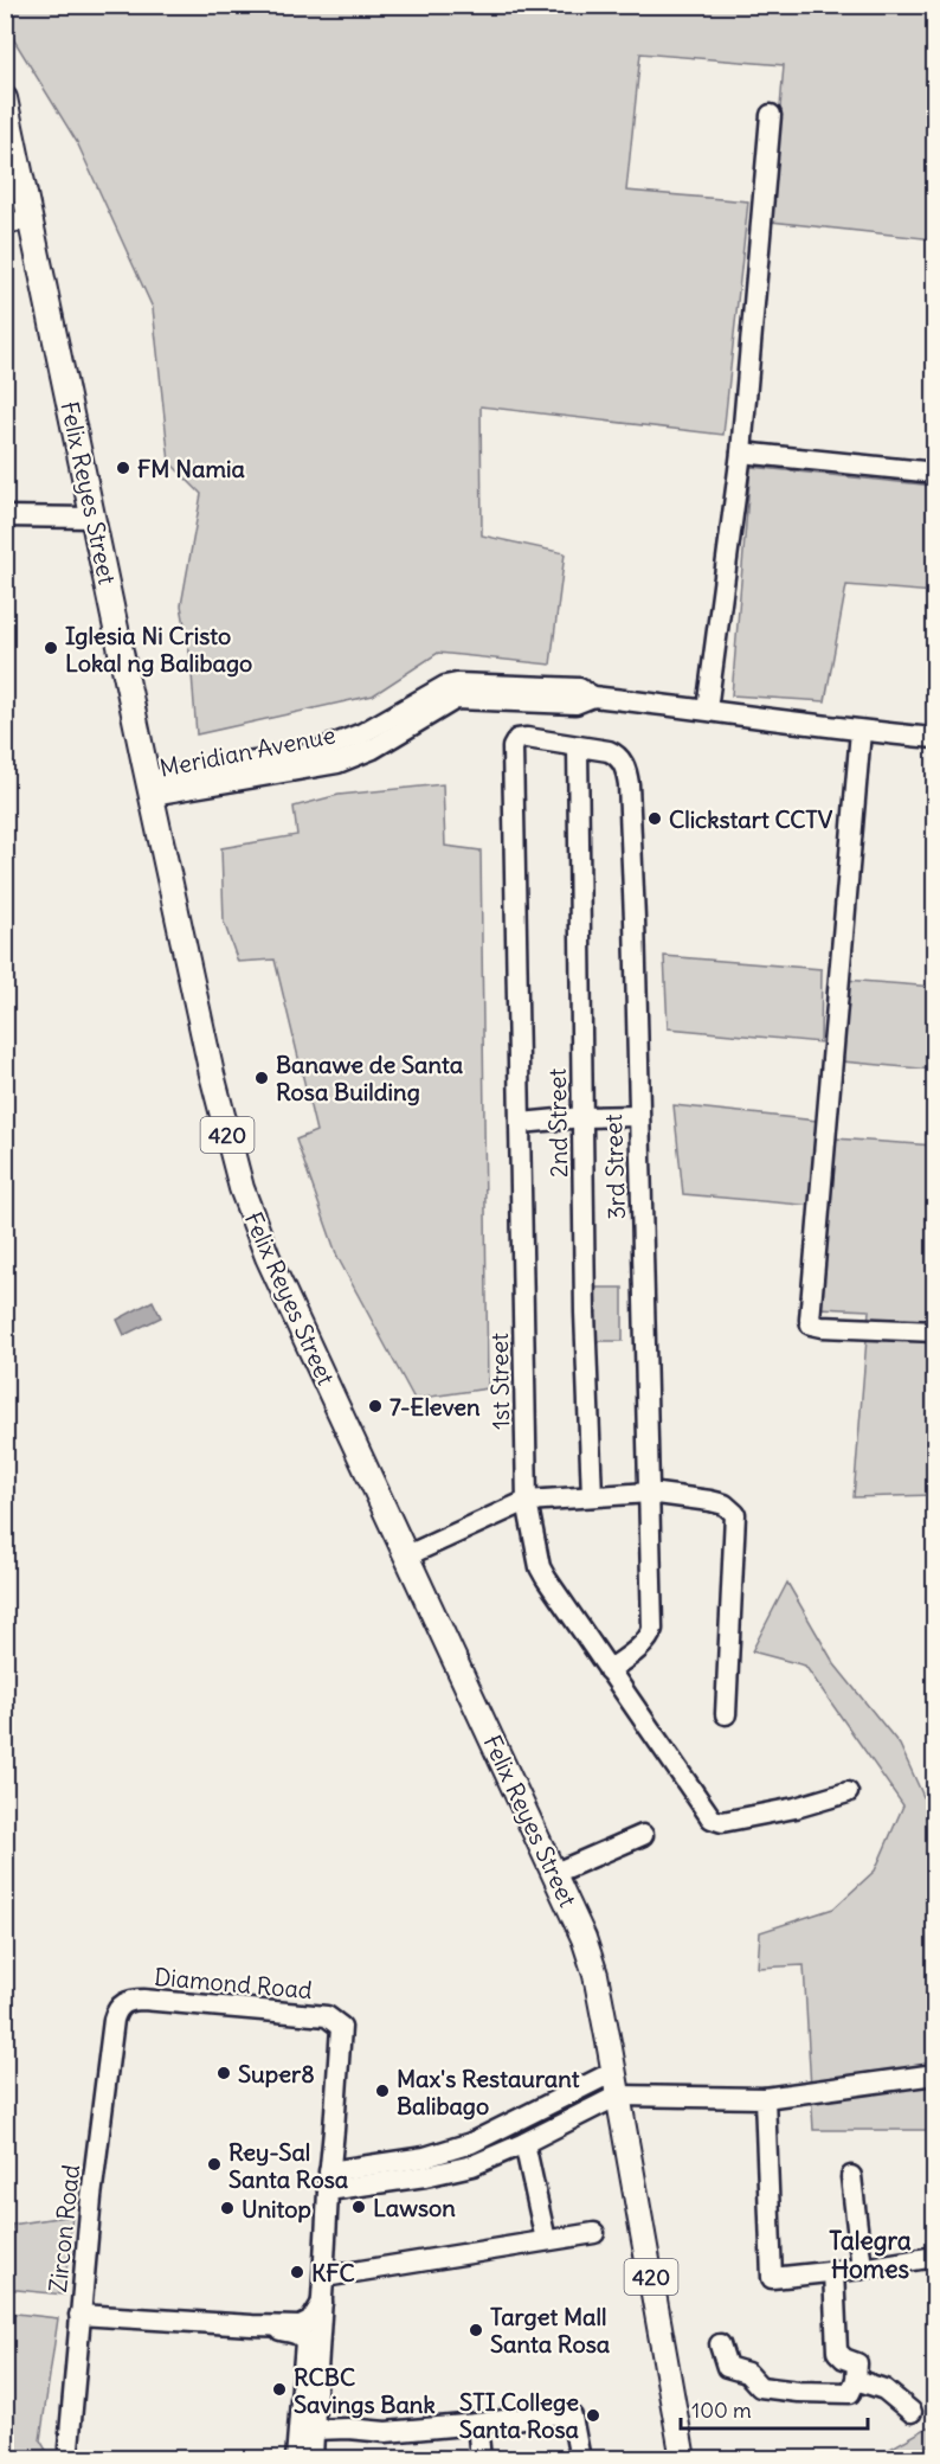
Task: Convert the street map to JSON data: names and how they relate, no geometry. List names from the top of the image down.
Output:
{
  "streets": {
    "main road": ["Felix Reyes Street", "420"],
    "street": [
      "Meridian Avenue",
      "2nd Street",
      "3rd Street",
      "1st Street",
      "Diamond Road",
      "Zircon Road"
    ]
  },
  "crossings": [
    ["Felix Reyes Street", "Meridian Avenue"],
    ["2nd Street", "3rd Street"],
    ["3rd Street", "1st Street"],
    ["Diamond Road", "Zircon Road"]
  ],
  "districts": ["Talegra Homes"],
  "places": [
    "FM Namia",
    "Iglesia Ni Cristo Lokal ng Balibago",
    "Clickstart CCTV",
    "Banawe de Santa Rosa Building",
    "7-Eleven",
    "Super8",
    "Max's Restaurant Balibago",
    "Rey-Sal Santa Rosa",
    "Lawson",
    "Unitop",
    "KFC",
    "Target Mall Santa Rosa",
    "RCBC Savings Bank",
    "STI College Santa Rosa"
  ],
  "scale_bar": "100 m"
}
